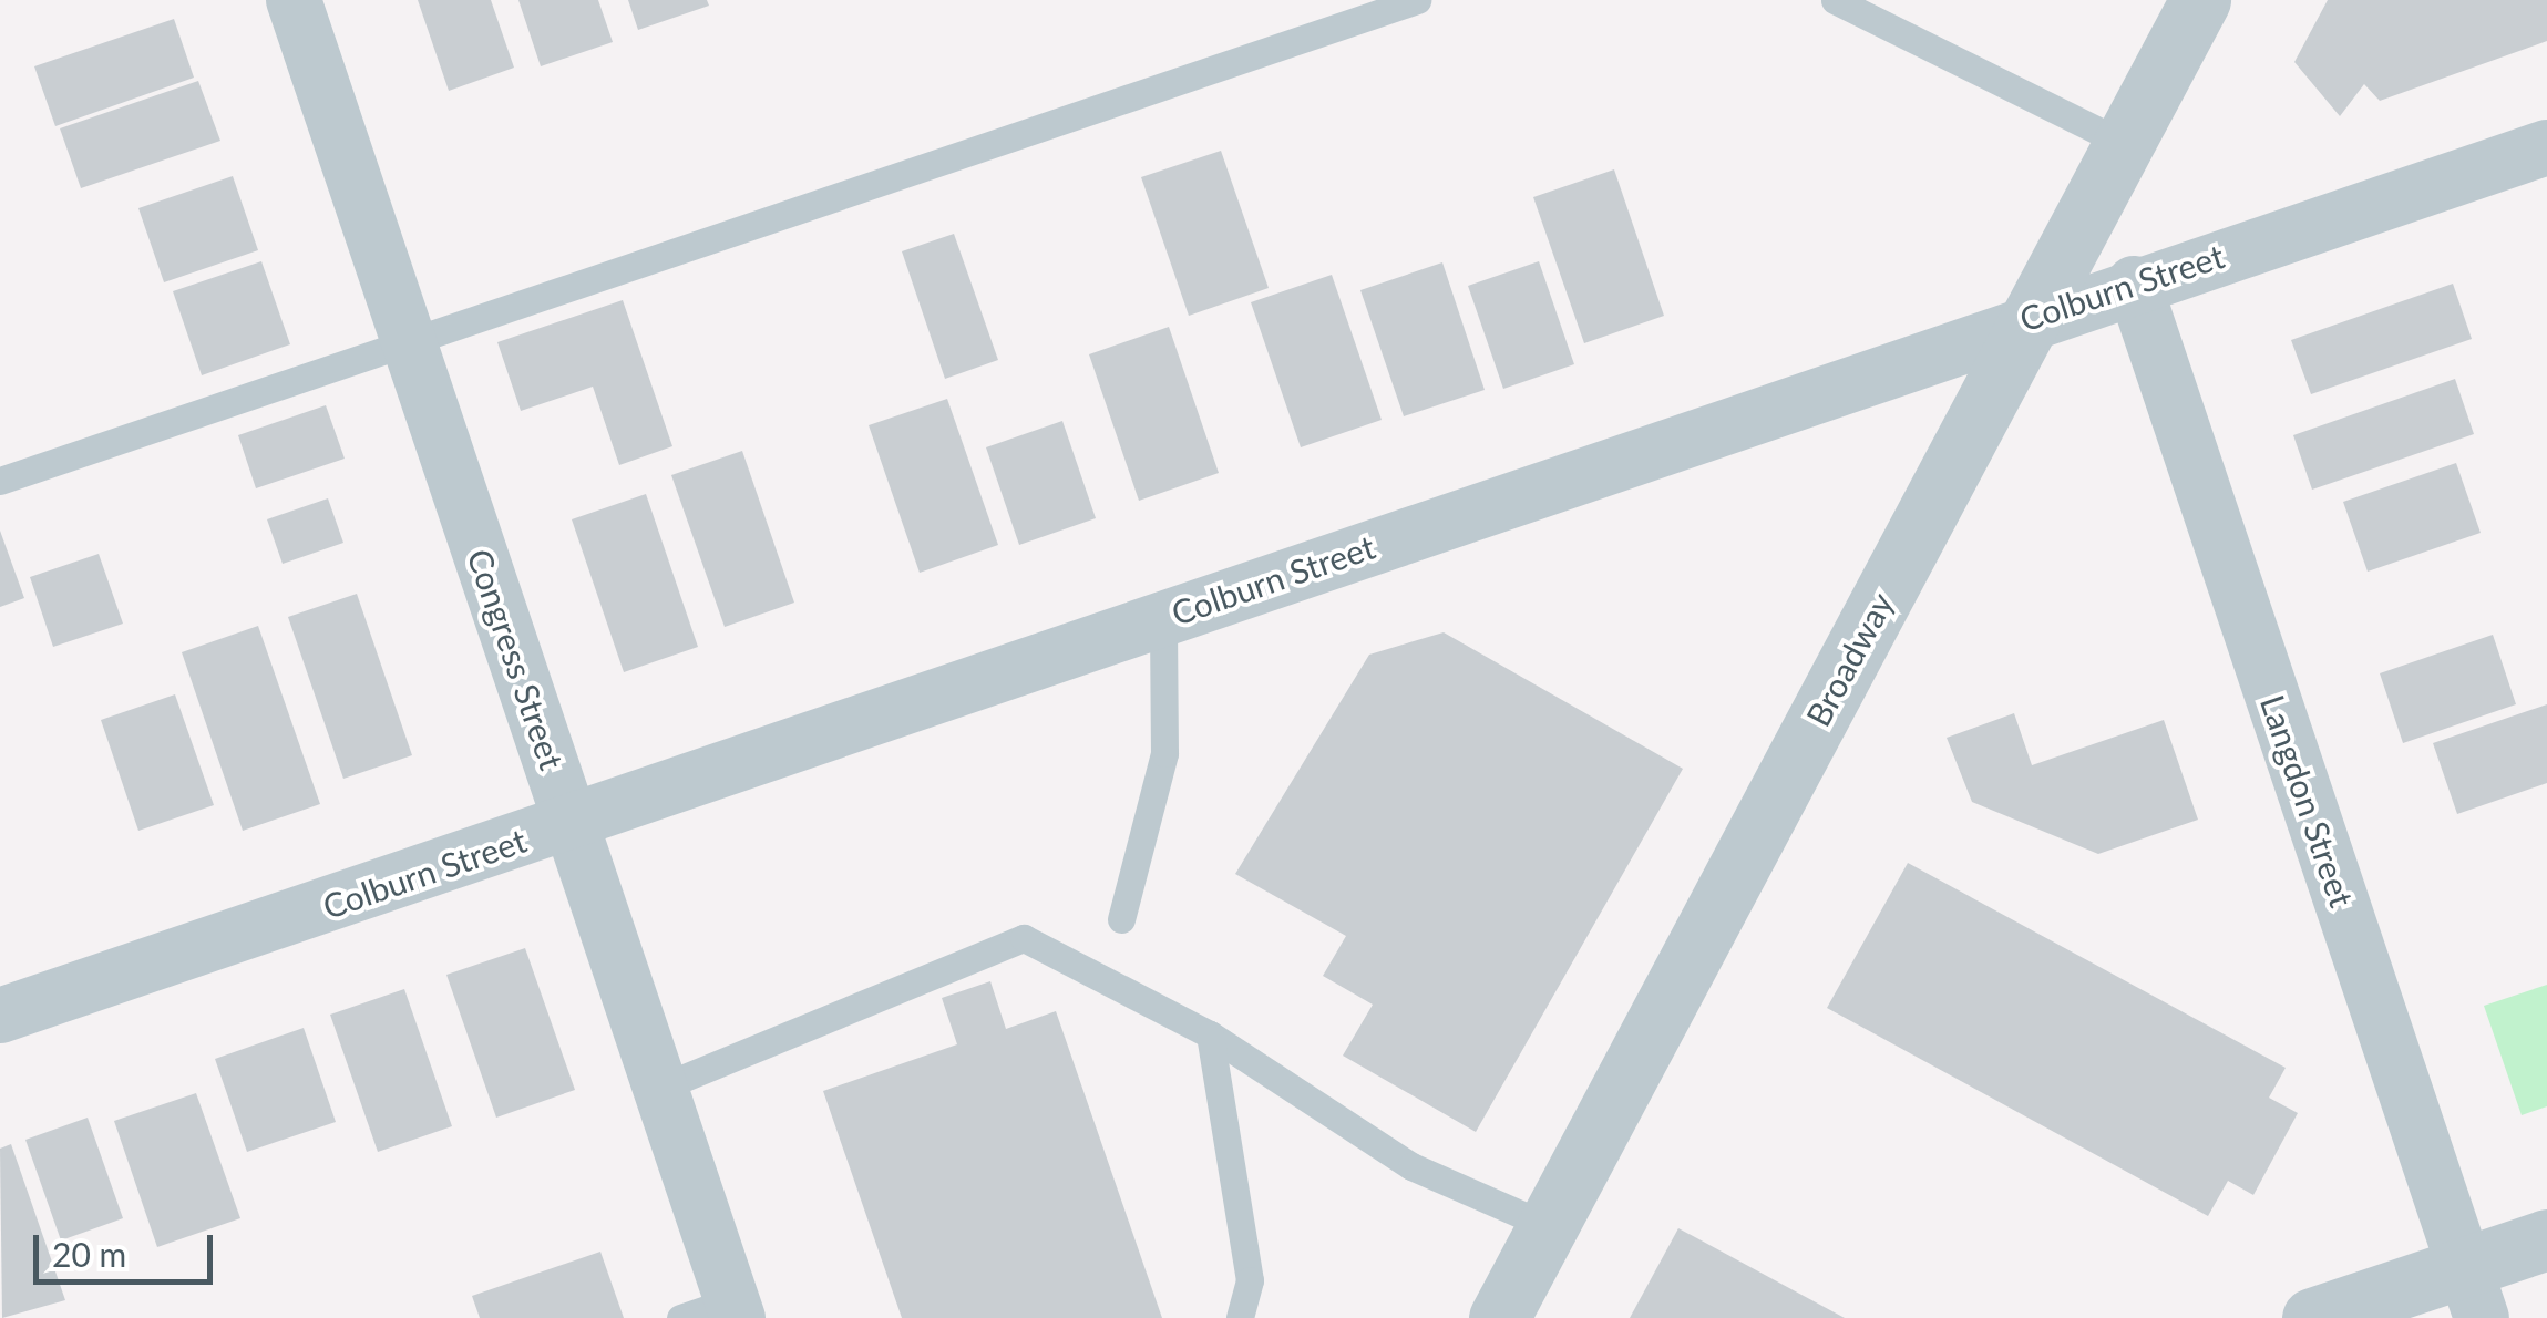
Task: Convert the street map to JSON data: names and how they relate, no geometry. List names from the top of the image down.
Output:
{
  "streets": {
    "street": [
      "Colburn Street",
      "Congress Street",
      "Broadway",
      "Langdon Street"
    ]
  },
  "crossings": [
    ["Colburn Street", "Congress Street"],
    ["Colburn Street", "Broadway"],
    ["Colburn Street", "Langdon Street"]
  ],
  "scale_bar": "20 m"
}
